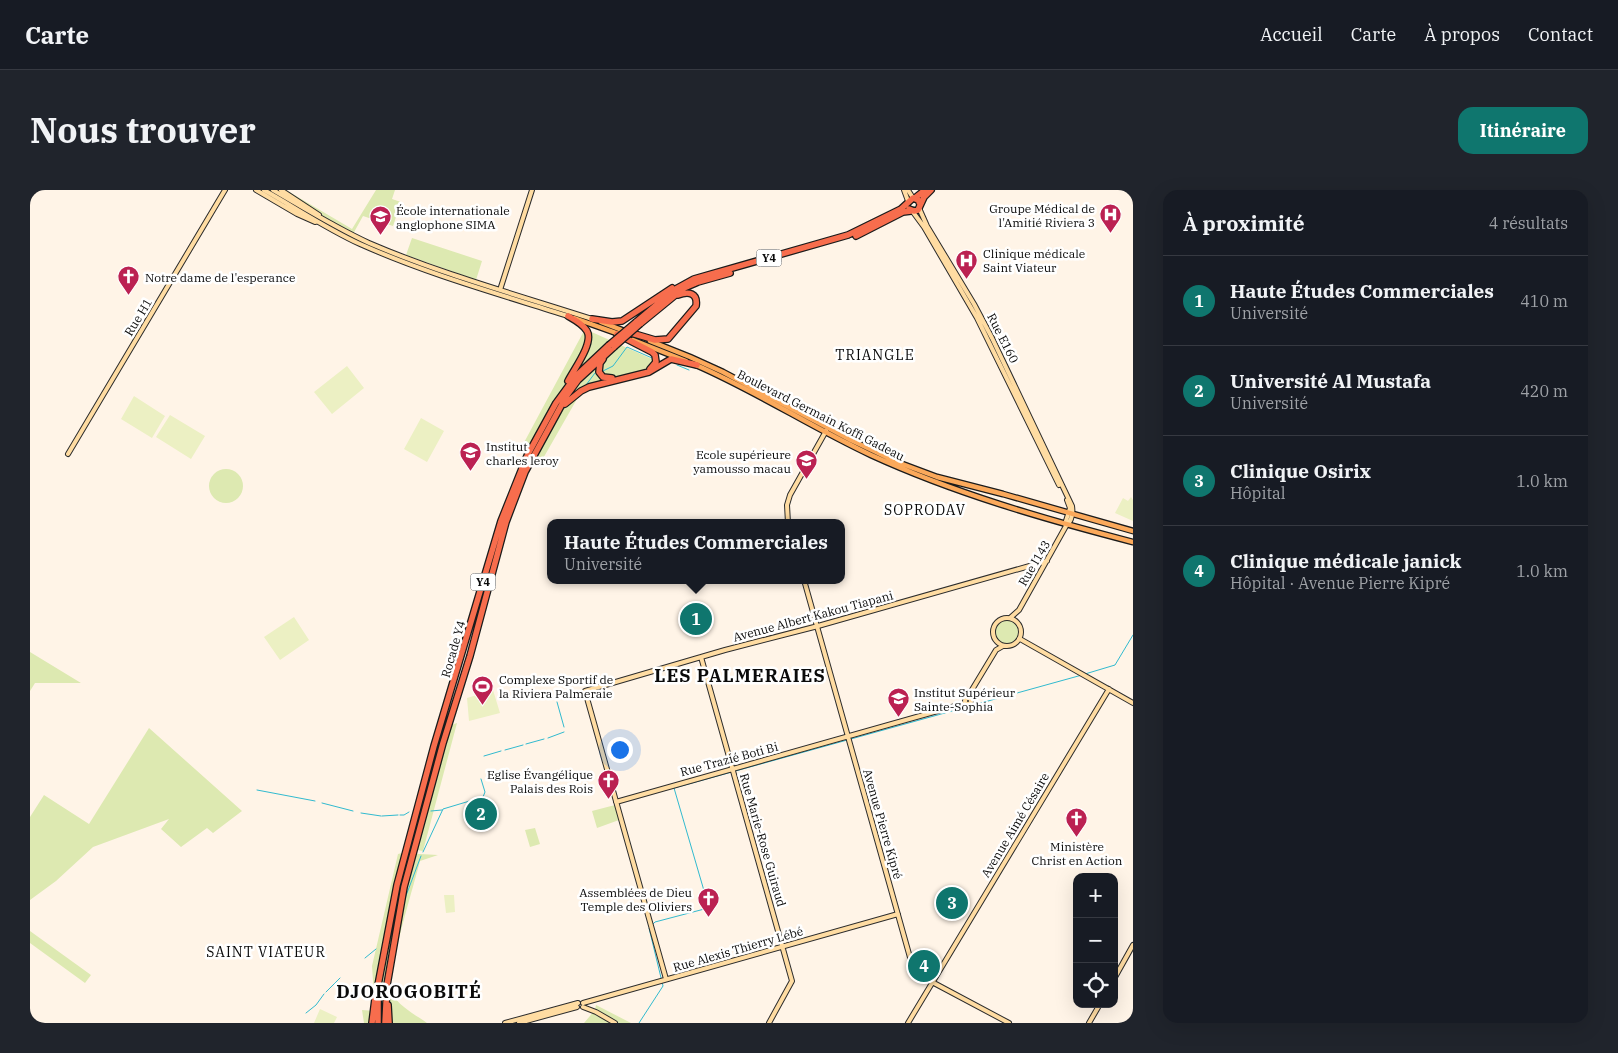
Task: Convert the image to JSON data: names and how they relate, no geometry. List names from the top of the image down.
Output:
{
  "streets": {
    "highway": ["Y4", "Rocade Y4"],
    "main road": ["Boulevard Germain Koffi Gadeau"],
    "street": [
      "Rue H1",
      "Rue E160",
      "Rue I143",
      "Avenue Albert Kakou Tiapani",
      "Rue Trazié Boti Bi",
      "Avenue Pierre Kipré",
      "Avenue Aimé Césaire",
      "Rue Marie-Rose Guiraud",
      "Rue Alexis Thierry Lébé"
    ]
  },
  "crossings": [
    ["Y4", "Rue E160"],
    ["Y4", "Rocade Y4"],
    ["Boulevard Germain Koffi Gadeau", "Rue I143"],
    ["Rue I143", "Avenue Albert Kakou Tiapani"],
    ["Avenue Albert Kakou Tiapani", "Rue Trazié Boti Bi"],
    ["Avenue Albert Kakou Tiapani", "Avenue Pierre Kipré"],
    ["Avenue Albert Kakou Tiapani", "Rue Marie-Rose Guiraud"],
    ["Rue Trazié Boti Bi", "Avenue Pierre Kipré"],
    ["Rue Trazié Boti Bi", "Rue Marie-Rose Guiraud"],
    ["Avenue Pierre Kipré", "Avenue Aimé Césaire"],
    ["Avenue Pierre Kipré", "Rue Alexis Thierry Lébé"],
    ["Rue Marie-Rose Guiraud", "Rue Alexis Thierry Lébé"]
  ],
  "districts": [
    "TRIANGLE",
    "SOPRODAV",
    "LES PALMERAIES",
    "SAINT VIATEUR",
    "DJOROGOBITÉ"
  ],
  "places": {
    "hospital": ["Groupe Médical de l'Amitié Riviera 3", "Clinique médicale Saint Viateur"],
    "school or university": [
      "École internationale anglophone SIMA",
      "Institut charles leroy",
      "Ecole supérieure yamousso macau",
      "Institut Supérieur Sainte-Sophia"
    ],
    "church": [
      "Notre dame de l'esperance",
      "Eglise Évangélique Palais des Rois",
      "Ministère Christ en Action",
      "Assemblées de Dieu Temple des Oliviers"
    ],
    "sports": ["Complexe Sportif de la Riviera Palmeraie"]
  },
  "page": {
    "header": "Carte",
    "nav": [
      "Accueil",
      "Carte",
      "À propos",
      "Contact"
    ],
    "title": "Nous trouver",
    "buttons": "Itinéraire",
    "heading": ["À proximité", "4 résultats"],
    "list": [
      {
        "mark": "1",
        "name": "Haute Études Commerciales",
        "note": "Université",
        "value": "410 m"
      },
      {
        "mark": "2",
        "name": "Université Al Mustafa",
        "note": "Université",
        "value": "420 m"
      },
      {
        "mark": "3",
        "name": "Clinique Osirix",
        "note": "Hôpital",
        "value": "1.0 km"
      },
      {
        "mark": "4",
        "name": "Clinique médicale janick",
        "note": "Hôpital · Avenue Pierre Kipré",
        "value": "1.0 km"
      }
    ],
    "popup": ["Haute Études Commerciales", "Université"],
    "pins": [
      "1",
      "2",
      "3",
      "4"
    ],
    "map_buttons": ["+", "−"]
  }
}
